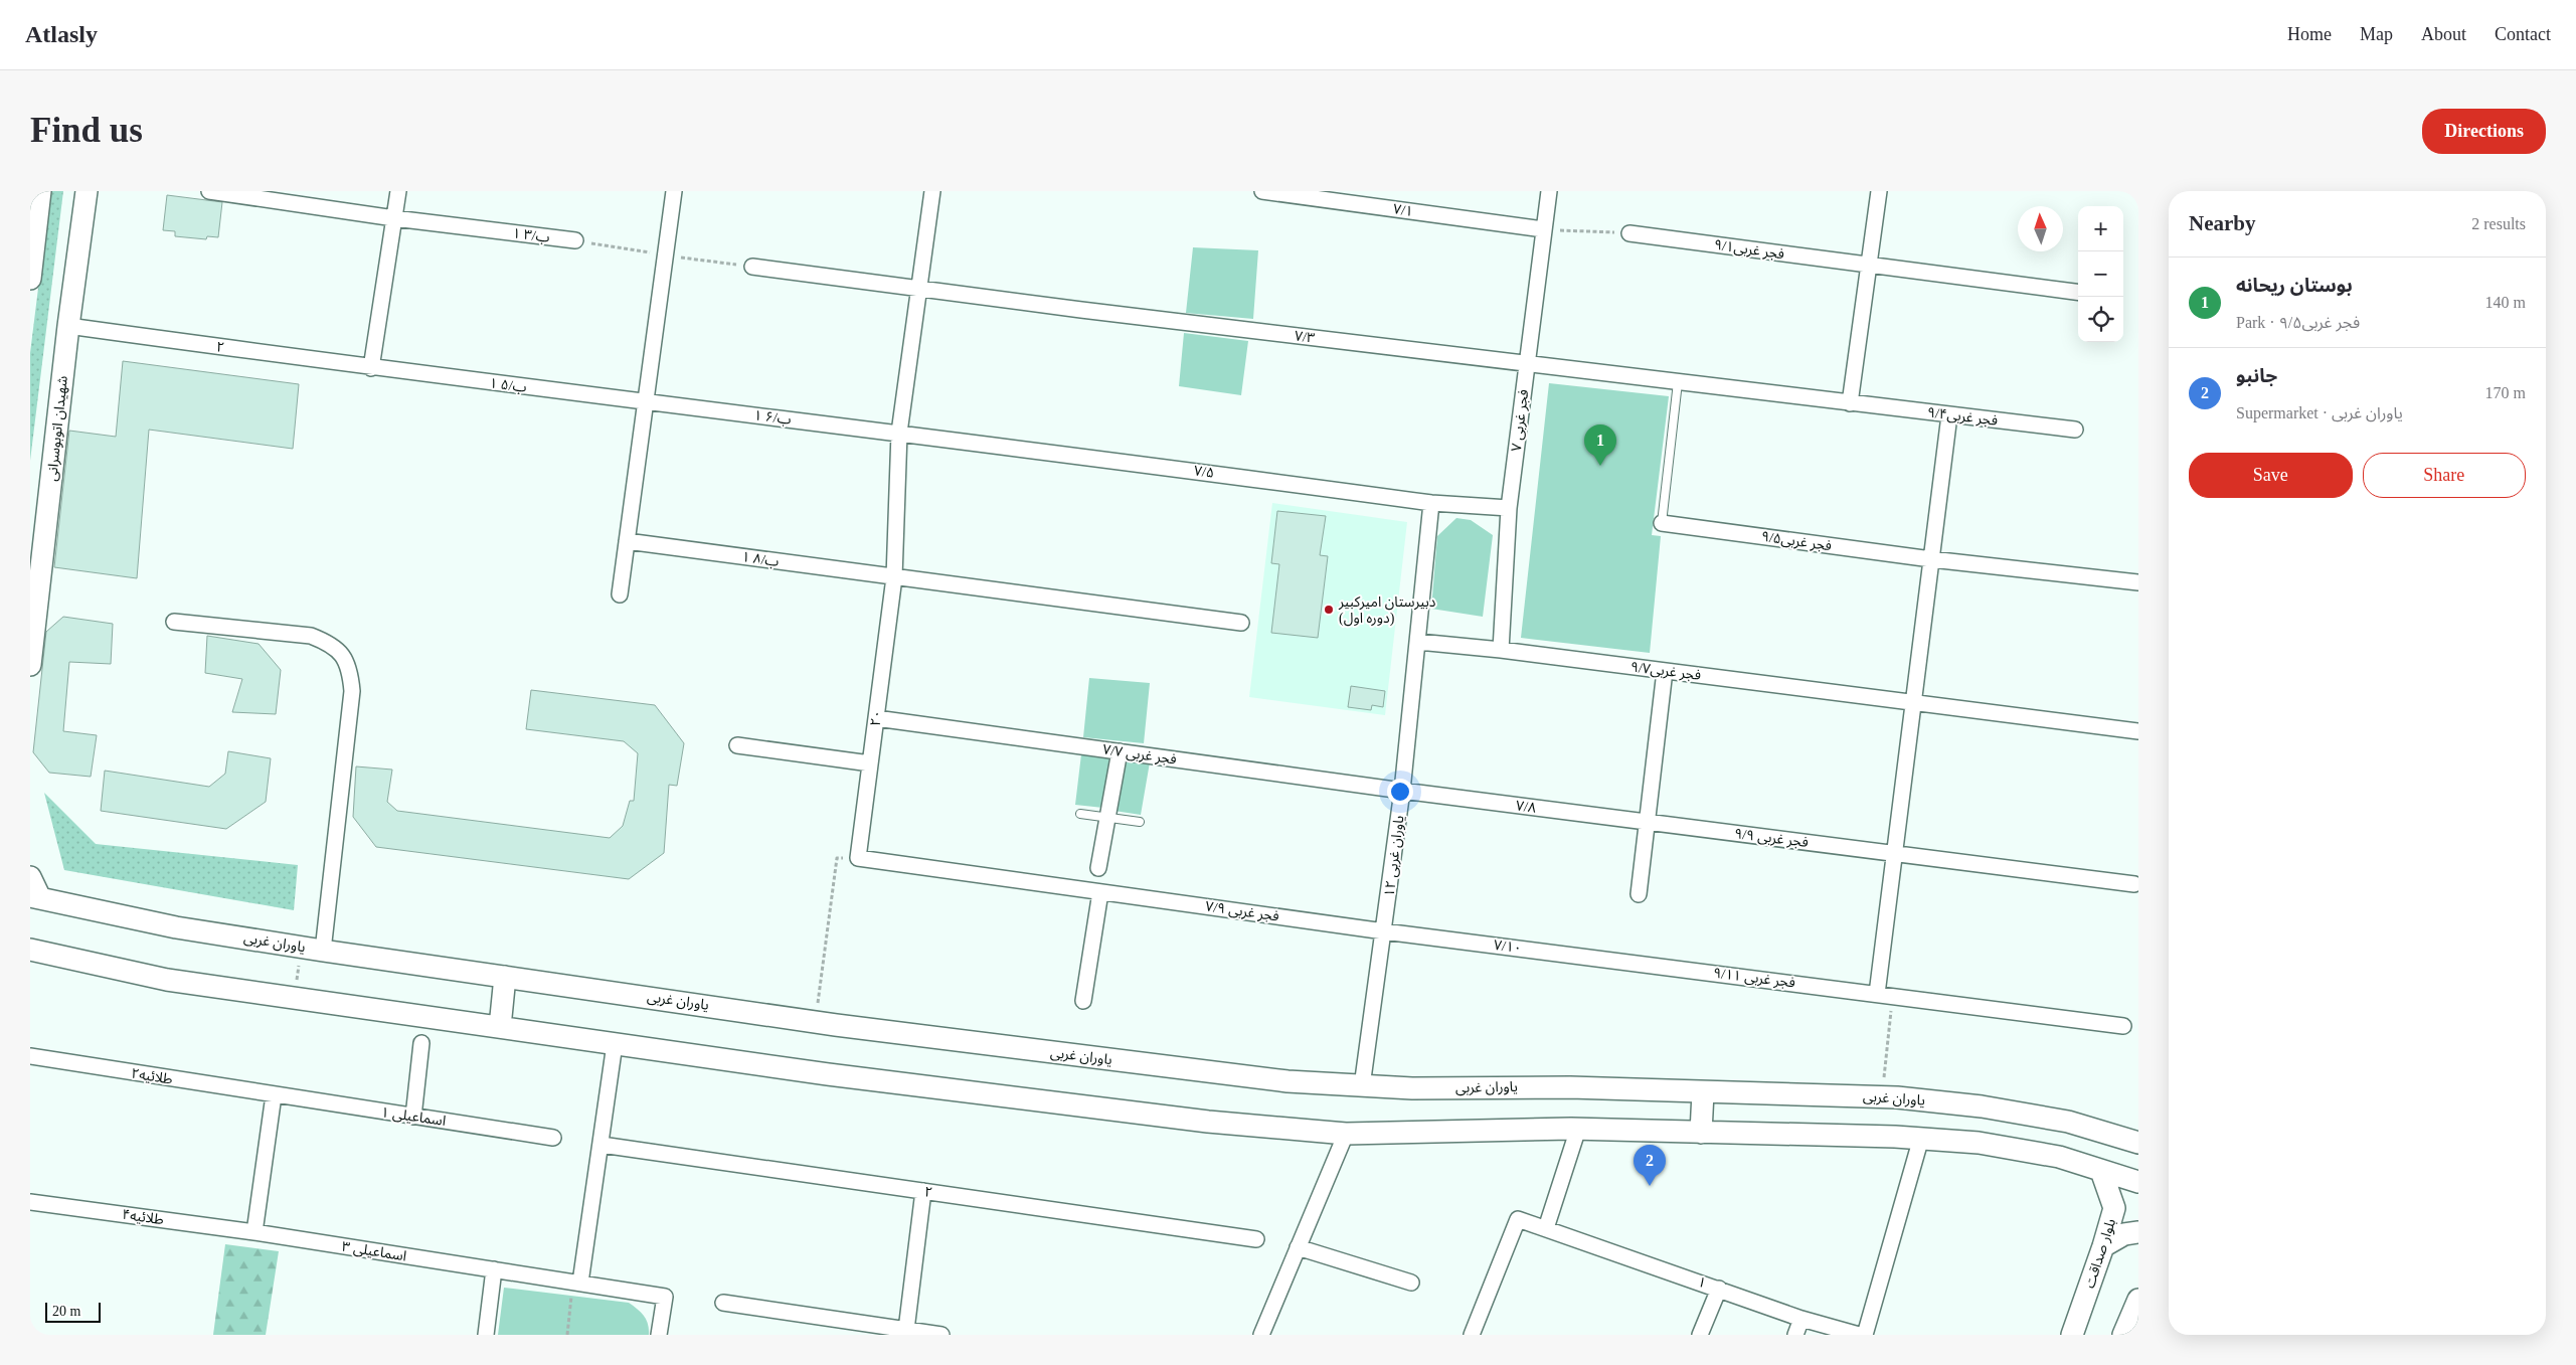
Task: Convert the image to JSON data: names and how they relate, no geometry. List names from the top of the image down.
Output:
{
  "streets": {
    "main road": ["شهیدان اتوبوسرانی", "یاوران غربی", "بلوار صداقت"],
    "street": [
      "۷/۱",
      "۱ ب/۳",
      "فجر غربی۹/۱",
      "۷/۳",
      "۲",
      "۱ ب/۵",
      "فجر غربی۹/۴",
      "۱ ب/۶",
      "۷ فجر غربی",
      "۷/۵",
      "فجر غربی۹/۵",
      "۱ ب/۸",
      "فجر غربی۹/۷",
      "۲۰",
      "۷/۷ فجر غربی",
      "۷/۸",
      "۹/۹ فجر غربی",
      "۱۲ یاوران غربی",
      "۷/۹ فجر غربی",
      "۷/۱۰",
      "۹/۱۱ فجر غربی",
      "طلائیه۲",
      "اسماعیلی ۱",
      "طلائیه۴",
      "اسماعیلی ۳",
      "۱"
    ]
  },
  "crossings": [
    ["۷/۱", "۷ فجر غربی"],
    ["۷/۳", "فجر غربی۹/۴"],
    ["۷/۳", "۷ فجر غربی"],
    ["۷/۳", "۲۰"],
    ["۲", "۱ ب/۵"],
    ["۲", "شهیدان اتوبوسرانی"],
    ["۱ ب/۵", "۱ ب/۶"],
    ["۱ ب/۶", "۷/۵"],
    ["۱ ب/۶", "۲۰"],
    ["۷ فجر غربی", "۷/۵"],
    ["۷ فجر غربی", "فجر غربی۹/۷"],
    ["۷/۵", "۲۰"],
    ["۷/۵", "۱۲ یاوران غربی"],
    ["۱ ب/۸", "۲۰"],
    ["فجر غربی۹/۷", "۱۲ یاوران غربی"],
    ["۲۰", "۷/۷ فجر غربی"],
    ["۲۰", "۷/۹ فجر غربی"],
    ["۷/۷ فجر غربی", "۷/۸"],
    ["۷/۷ فجر غربی", "۱۲ یاوران غربی"],
    ["۷/۸", "۹/۹ فجر غربی"],
    ["۷/۸", "۱۲ یاوران غربی"],
    ["۱۲ یاوران غربی", "۷/۹ فجر غربی"],
    ["۱۲ یاوران غربی", "یاوران غربی"],
    ["۱۲ یاوران غربی", "۷/۱۰"],
    ["۷/۹ فجر غربی", "۷/۱۰"],
    ["۷/۱۰", "۹/۱۱ فجر غربی"],
    ["طلائیه۲", "اسماعیلی ۱"],
    ["طلائیه۴", "اسماعیلی ۳"]
  ],
  "places": ["دبیرستان امیرکبیر (دوره اول)"],
  "scale_bar": "20 m",
  "north": "top",
  "page": {
    "header": "Atlasly",
    "nav": [
      "Home",
      "Map",
      "About",
      "Contact"
    ],
    "buttons": [
      "Directions",
      ["Save", "Share"]
    ],
    "title": "Find us",
    "heading": ["Nearby", "2 results"],
    "map_buttons": ["+", "−"],
    "list": [
      {
        "mark": "1",
        "name": "بوستان ریحانه",
        "note": "Park · فجر غربی۹/۵",
        "value": "140 m"
      },
      {
        "mark": "2",
        "name": "جانبو",
        "note": "Supermarket · یاوران غربی",
        "value": "170 m"
      }
    ],
    "pins": ["1", "2"],
    "scale": "20 m"
  }
}
